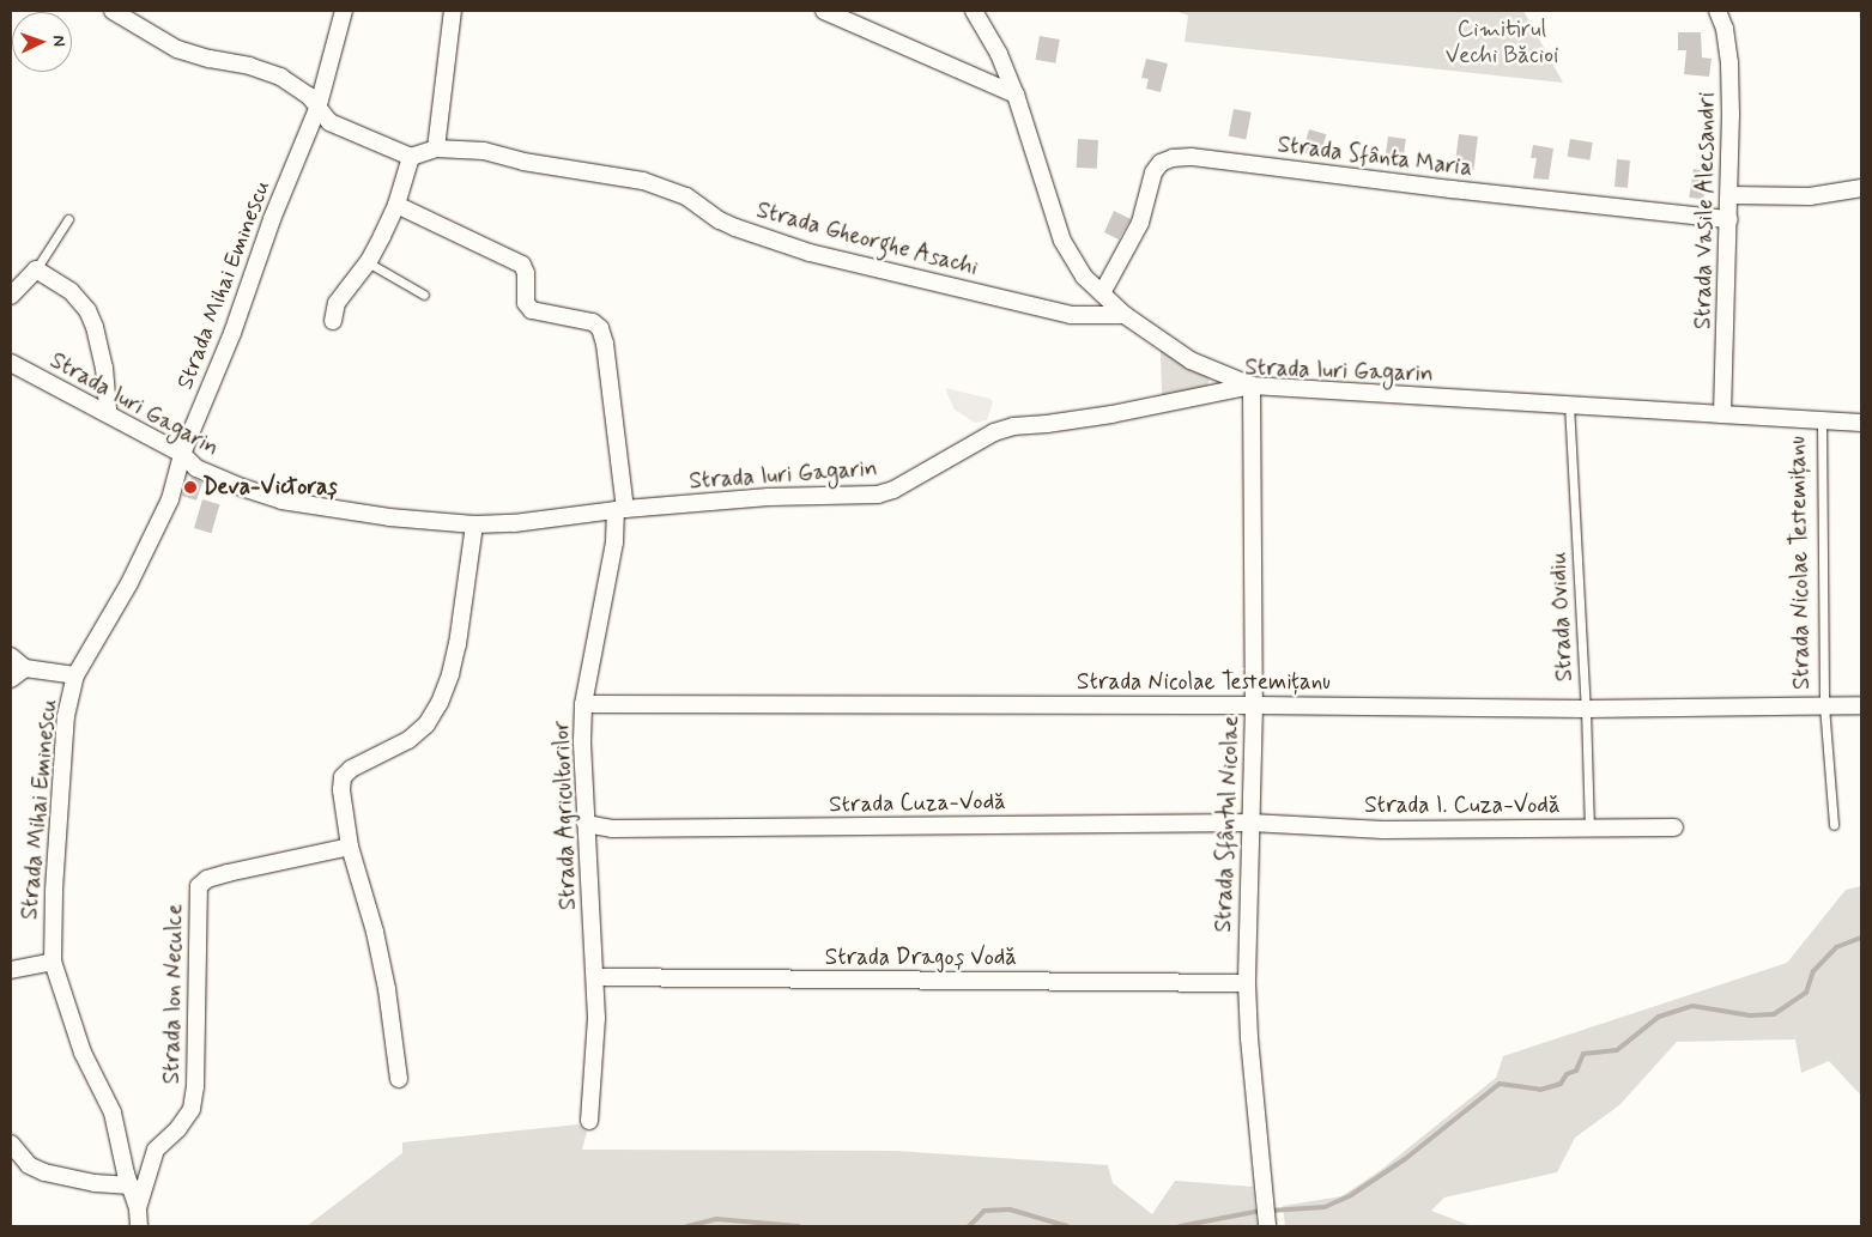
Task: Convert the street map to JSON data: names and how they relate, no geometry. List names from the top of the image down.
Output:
{
  "streets": {
    "street": [
      "Strada Sfânta Maria",
      "Strada Vasile Alecsandri",
      "Strada Gheorghe Asachi",
      "Strada Mihai Eminescu",
      "Strada Iuri Gagarin",
      "Strada Nicolae Testemițanu",
      "Strada Cuza-Vodă",
      "Strada I. Cuza-Vodă",
      "Strada Agricultorilor",
      "Strada Sfântul Nicolae",
      "Strada Dragoș Vodă",
      "Strada Ion Neculce"
    ],
    "lane": ["Strada Ovidiu"]
  },
  "crossings": [
    ["Strada Sfânta Maria", "Strada Vasile Alecsandri"],
    ["Strada Vasile Alecsandri", "Strada Iuri Gagarin"],
    ["Strada Mihai Eminescu", "Strada Iuri Gagarin"],
    ["Strada Iuri Gagarin", "Strada Nicolae Testemițanu"],
    ["Strada Iuri Gagarin", "Strada Ovidiu"],
    ["Strada Iuri Gagarin", "Strada Agricultorilor"],
    ["Strada Iuri Gagarin", "Strada Sfântul Nicolae"],
    ["Strada Nicolae Testemițanu", "Strada Ovidiu"],
    ["Strada Nicolae Testemițanu", "Strada Agricultorilor"],
    ["Strada Nicolae Testemițanu", "Strada Sfântul Nicolae"],
    ["Strada Ovidiu", "Strada I. Cuza-Vodă"],
    ["Strada Cuza-Vodă", "Strada I. Cuza-Vodă"],
    ["Strada Cuza-Vodă", "Strada Agricultorilor"],
    ["Strada Cuza-Vodă", "Strada Sfântul Nicolae"],
    ["Strada I. Cuza-Vodă", "Strada Sfântul Nicolae"],
    ["Strada Agricultorilor", "Strada Dragoș Vodă"],
    ["Strada Sfântul Nicolae", "Strada Dragoș Vodă"]
  ],
  "parks": ["Cimitirul Vechi Băcioi"],
  "places": ["Deva-Victoraș"],
  "north": "right"
}
